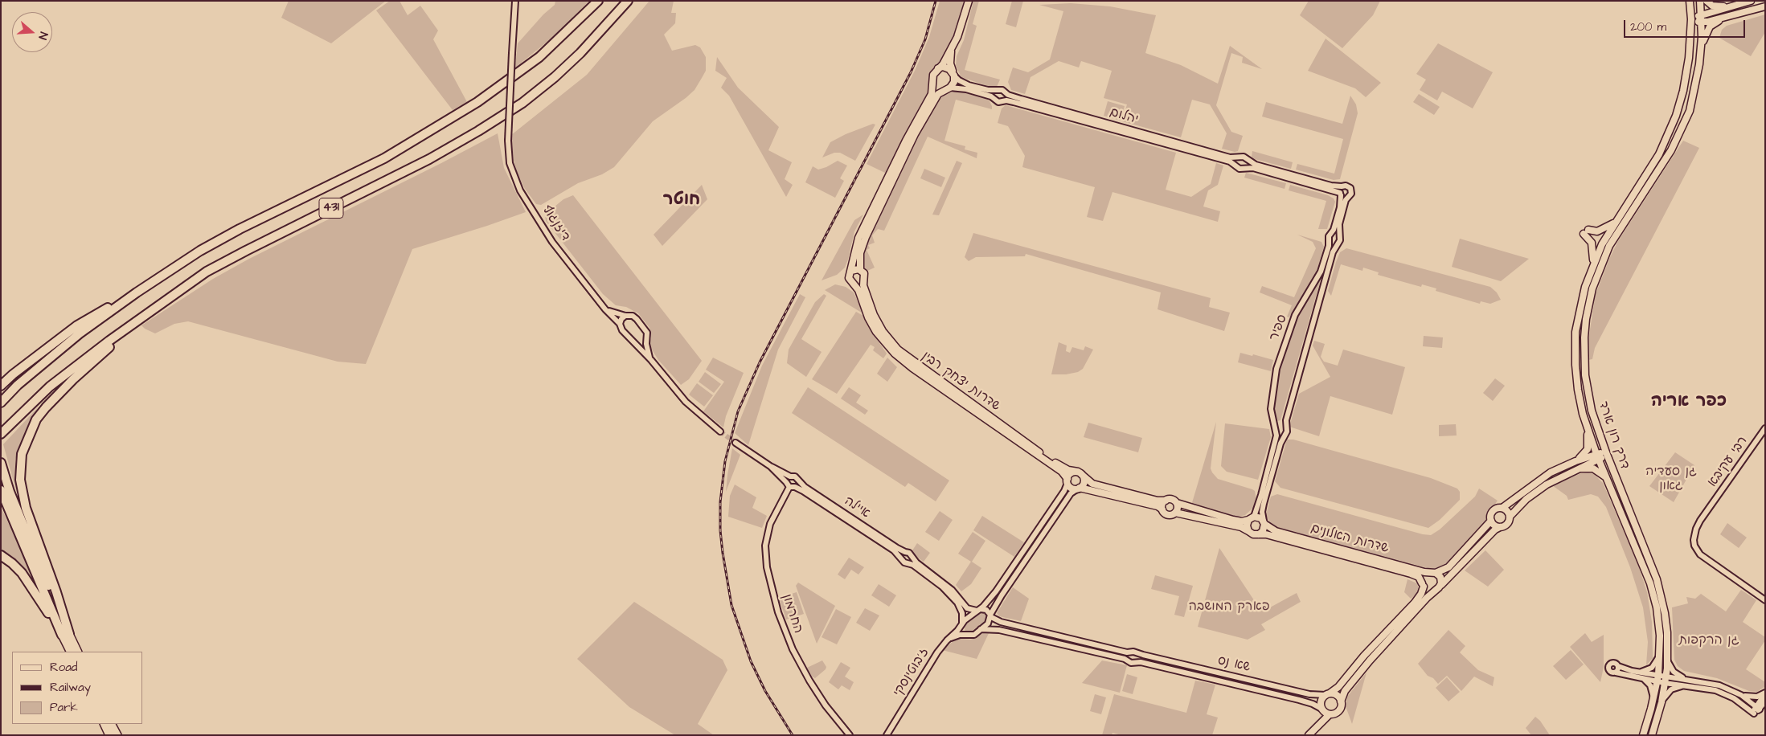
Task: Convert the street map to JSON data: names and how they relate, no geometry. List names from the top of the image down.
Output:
{
  "streets": {
    "highway": ["431"],
    "main road": ["שדרות יצחק רבין", "דרך רון ארד", "שדרות האלונים"],
    "street": [
      "יהלום",
      "דיזנגוף",
      "ספיר",
      "רבי עקיבא",
      "איילה",
      "החרמון",
      "שא נס",
      "ז'בוטינסקי"
    ]
  },
  "crossings": [
    ["איילה", "החרמון"]
  ],
  "districts": ["חוטר", "כפר אריה"],
  "parks": ["גן סעדיה גאון", "פארק המושבה", "גן הרקפות"],
  "legend": ["Road", "Railway", "Park"],
  "scale_bar": "200 m",
  "north": "right"
}
